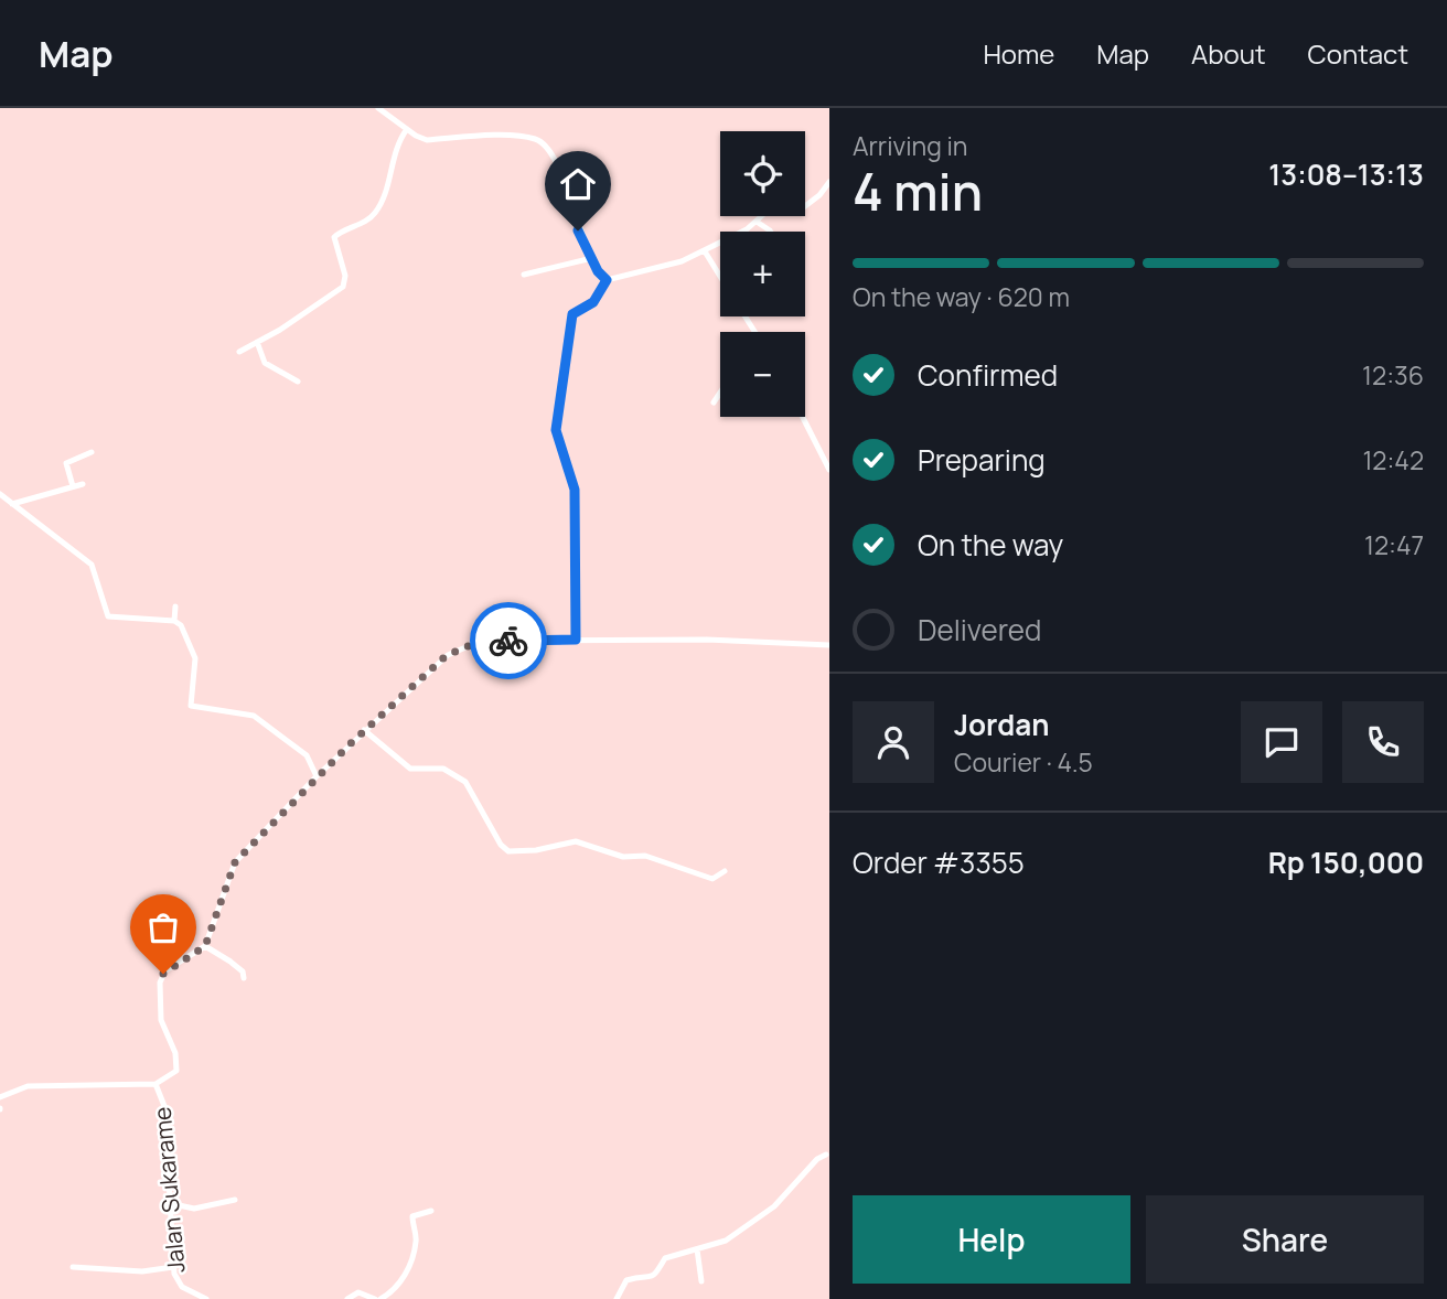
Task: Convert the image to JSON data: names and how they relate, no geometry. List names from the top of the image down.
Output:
{
  "streets": {
    "street": ["Jalan Sukarame"]
  },
  "page": {
    "header": "Map",
    "nav": [
      "Home",
      "Map",
      "About",
      "Contact"
    ],
    "heading": ["4 min", "Arriving in", "13:08–13:13"],
    "panel": [
      "Jordan",
      "Courier · 4.5",
      "Order #3355",
      "Rp 150,000"
    ],
    "map_buttons": ["+", "−"],
    "bar": "On the way · 620 m",
    "list": [
      ["Confirmed", "12:36"],
      ["Preparing", "12:42"],
      ["On the way", "12:47"],
      "Delivered"
    ],
    "buttons": ["Help", "Share"]
  }
}
